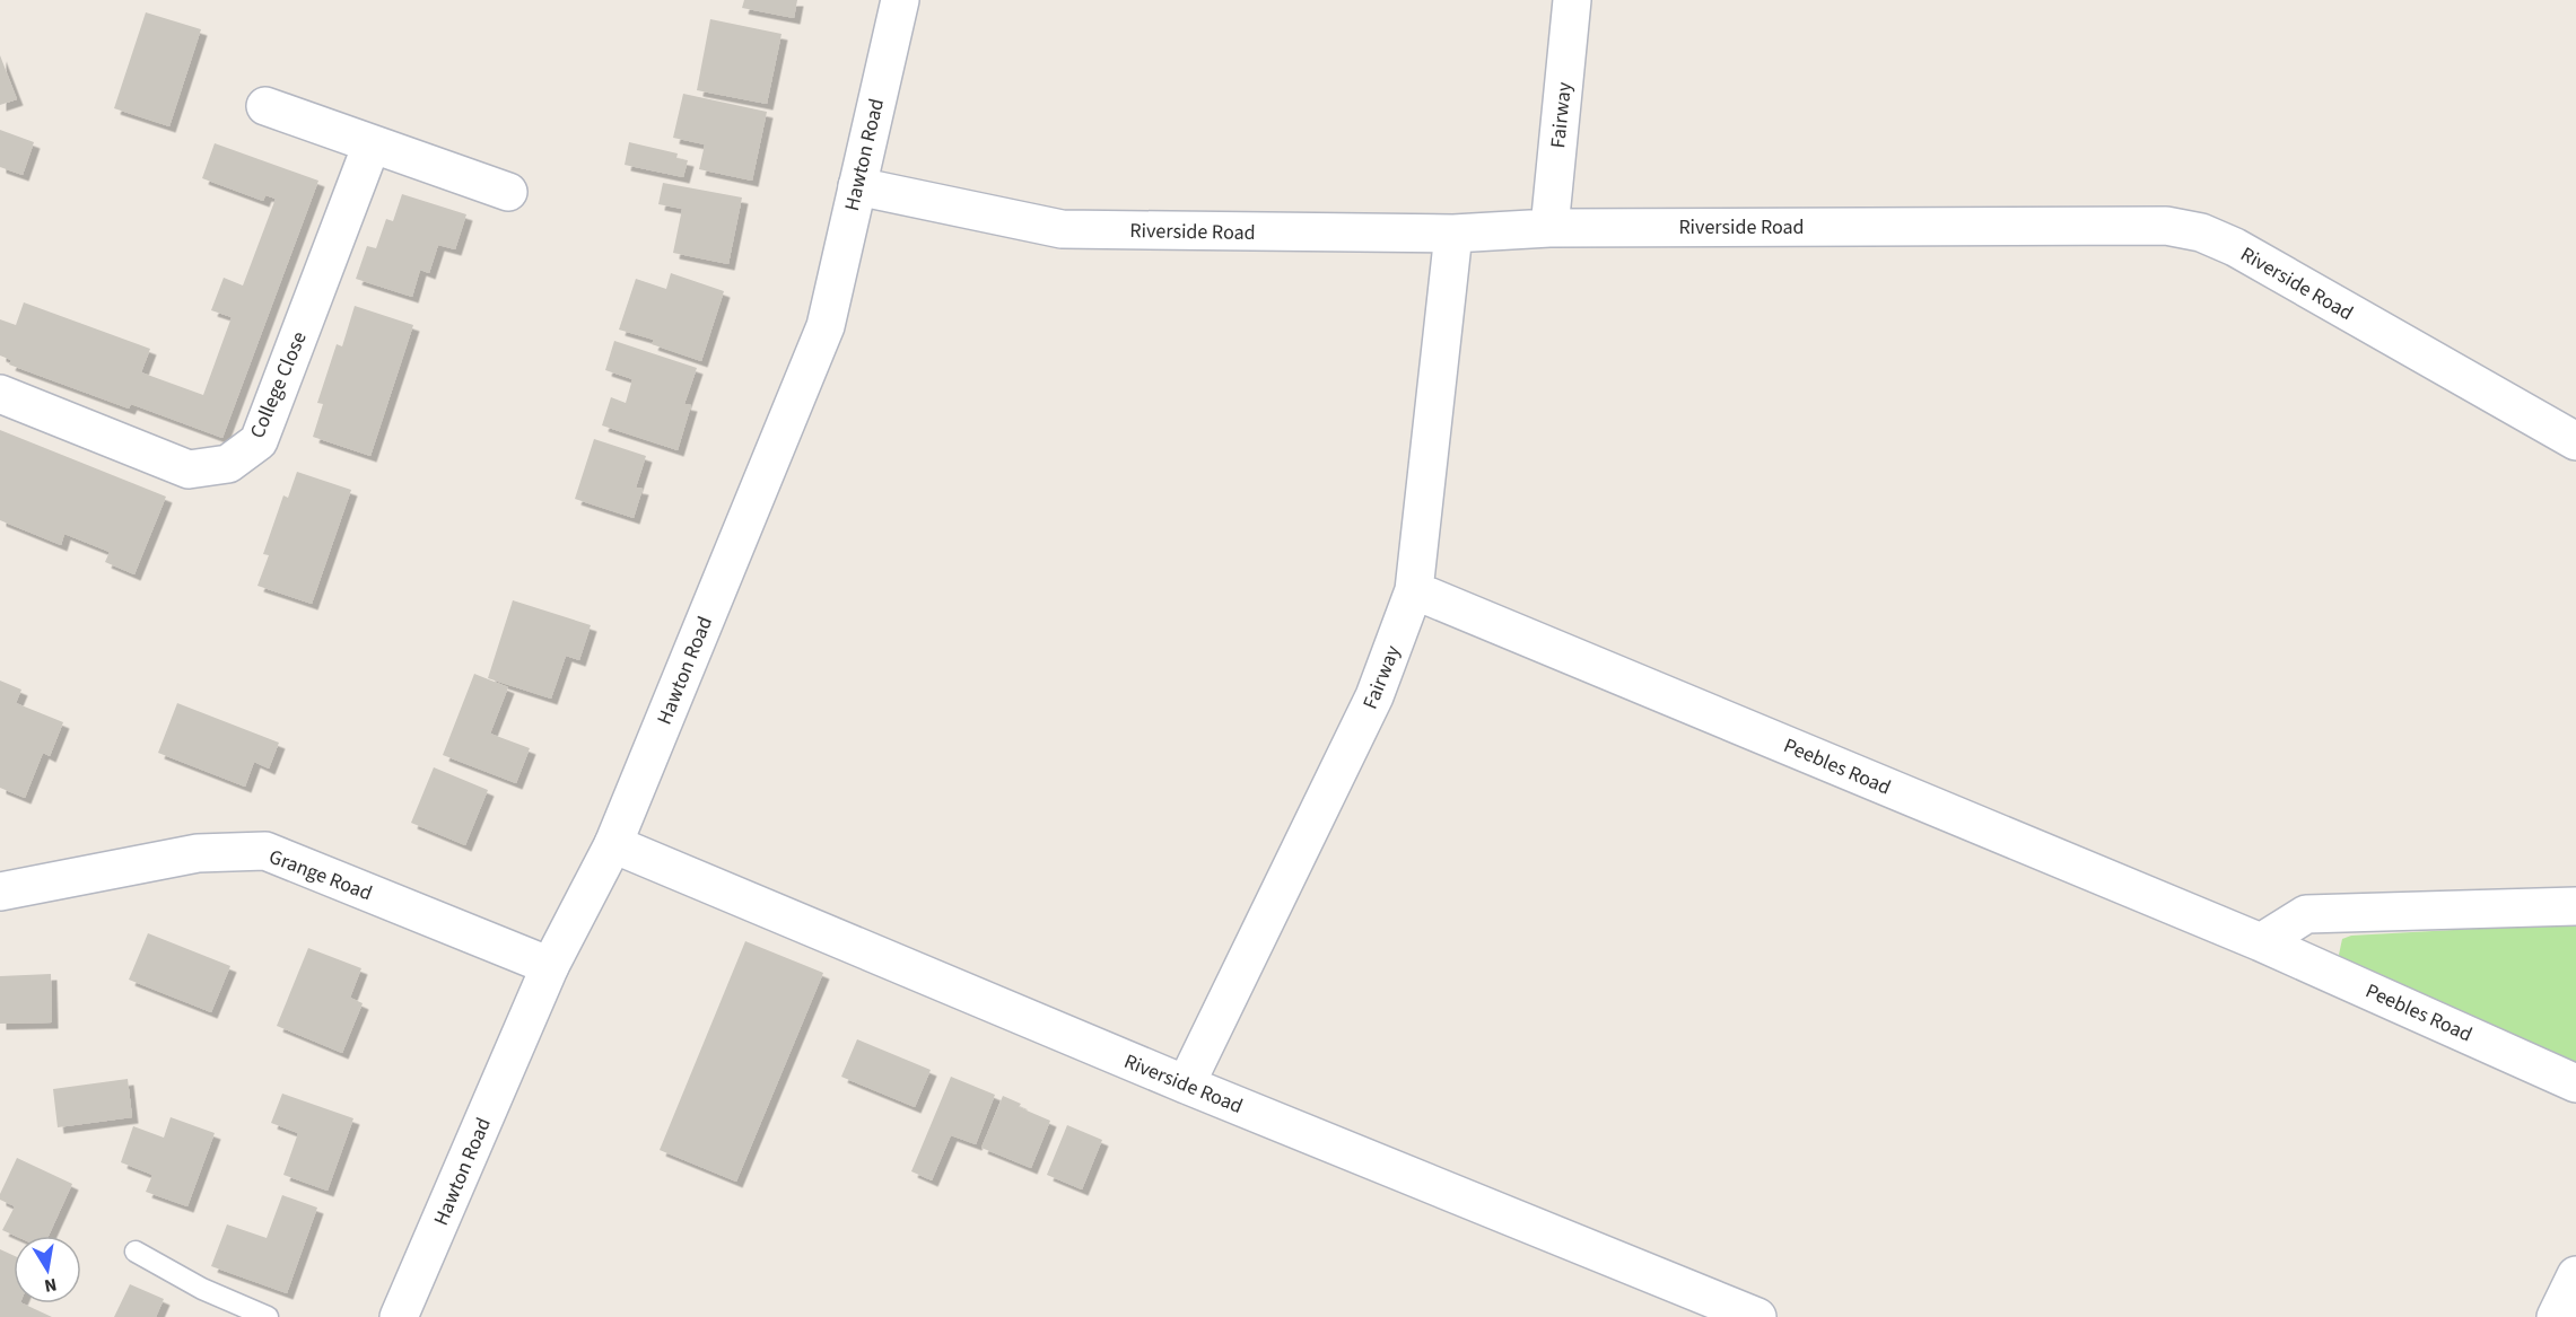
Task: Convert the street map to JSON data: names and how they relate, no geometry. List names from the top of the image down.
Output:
{
  "streets": {
    "street": [
      "Fairway",
      "Hawton Road",
      "Riverside Road",
      "College Close",
      "Peebles Road",
      "Grange Road"
    ]
  },
  "crossings": [
    ["Fairway", "Riverside Road"],
    ["Fairway", "Peebles Road"],
    ["Hawton Road", "Riverside Road"],
    ["Hawton Road", "Grange Road"]
  ],
  "north": "bottom"
}
